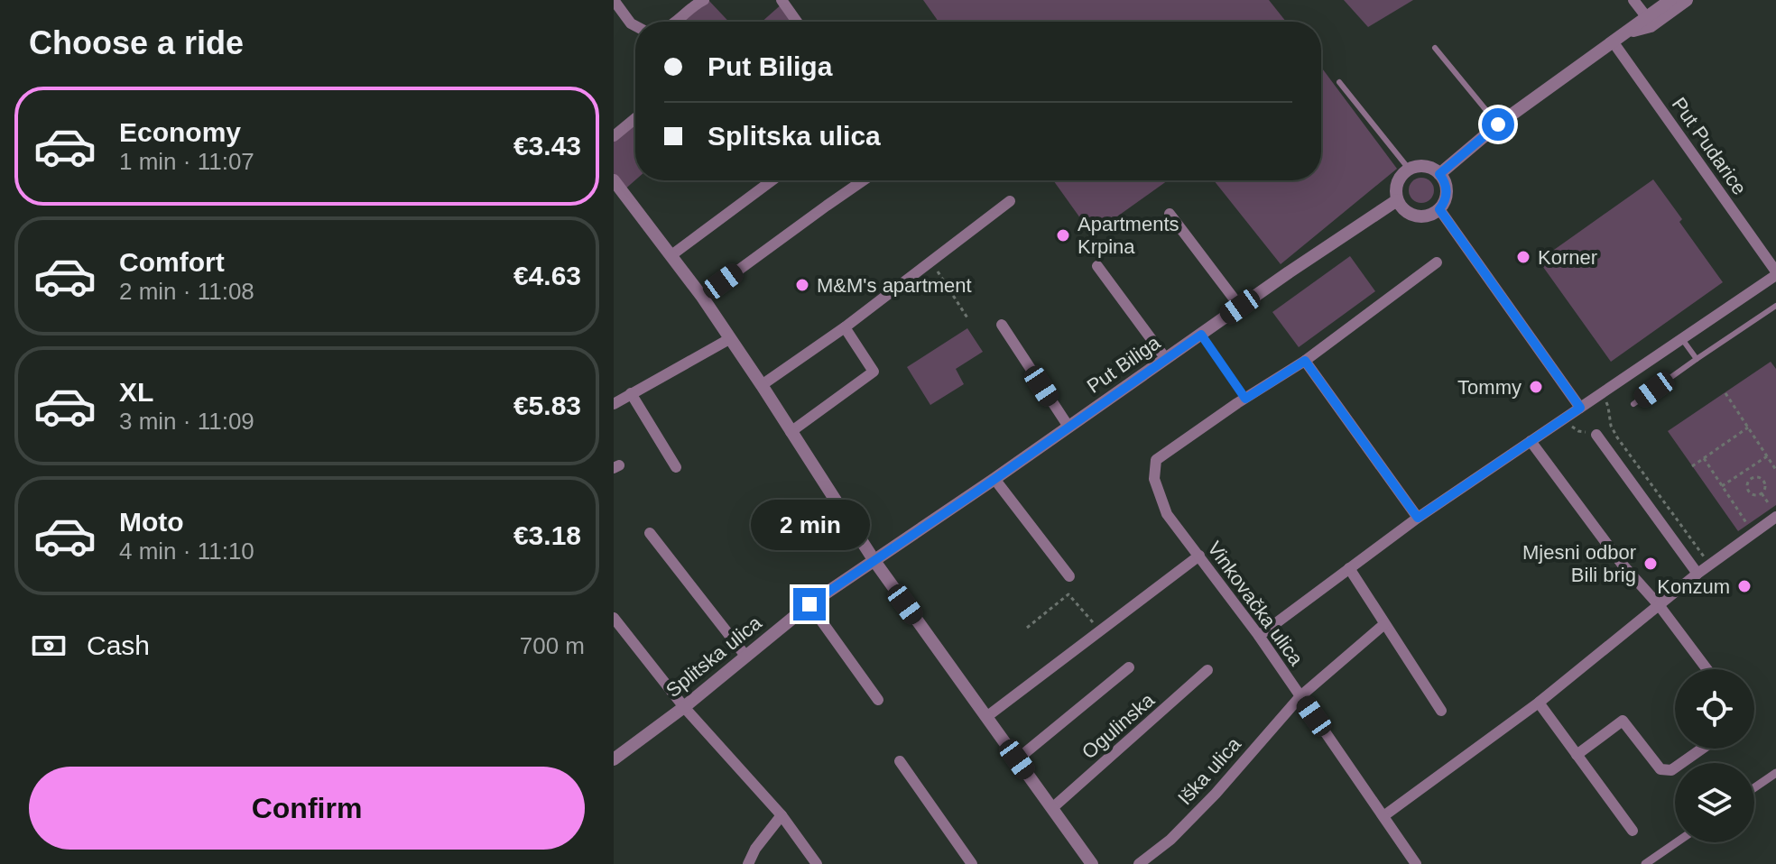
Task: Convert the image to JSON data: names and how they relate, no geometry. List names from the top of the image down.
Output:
{
  "streets": {
    "street": [
      "Put Pudarice",
      "Put Biliga",
      "Vinkovačka ulica",
      "Splitska ulica",
      "Ogulinska",
      "Iška ulica"
    ]
  },
  "crossings": [
    ["Put Pudarice", "Vinkovačka ulica"],
    ["Put Biliga", "Splitska ulica"],
    ["Vinkovačka ulica", "Iška ulica"]
  ],
  "places": [
    "Apartments Krpina",
    "Korner",
    "M&M's apartment",
    "Tommy",
    "Mjesni odbor Bili brig",
    "Konzum"
  ],
  "page": {
    "heading": "Choose a ride",
    "banner": ["Put Biliga", "Splitska ulica"],
    "list": [
      {
        "name": "Economy",
        "note": "1 min · 11:07",
        "value": "€3.43"
      },
      {
        "name": "Comfort",
        "note": "2 min · 11:08",
        "value": "€4.63"
      },
      {
        "name": "XL",
        "note": "3 min · 11:09",
        "value": "€5.83"
      },
      {
        "name": "Moto",
        "note": "4 min · 11:10",
        "value": "€3.18"
      }
    ],
    "bubble": "2 min",
    "pay": ["Cash", "700 m"],
    "buttons": "Confirm"
  }
}
